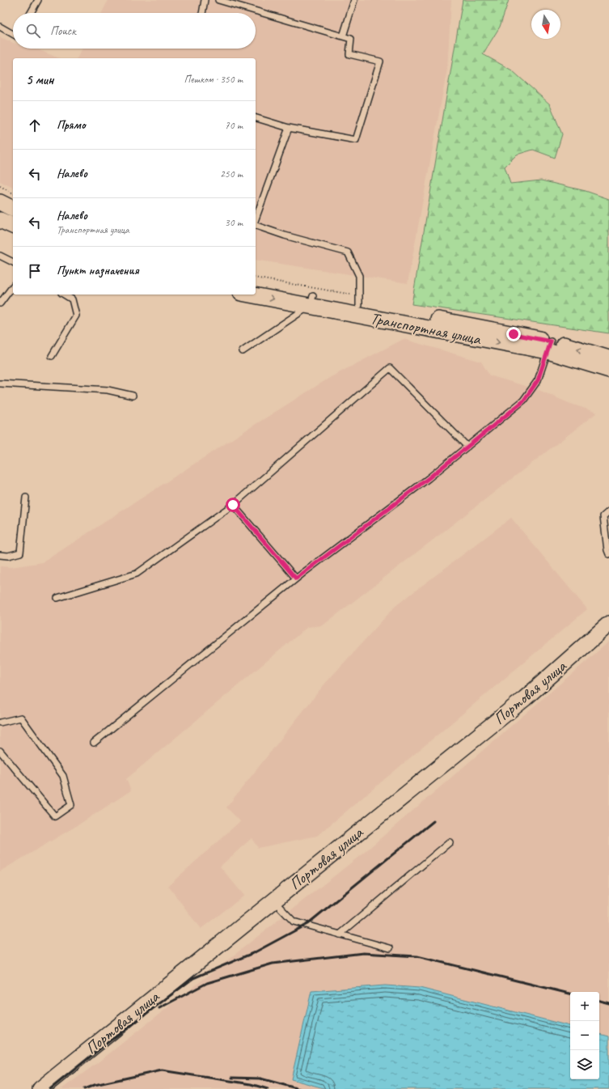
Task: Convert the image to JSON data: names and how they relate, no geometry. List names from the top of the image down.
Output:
{
  "streets": {
    "main road": ["Транспортная улица", "Портовая улица"]
  },
  "north": "bottom",
  "page": {
    "search": "Поиск",
    "heading": ["5 мин", "Пешком · 350 m"],
    "list": [
      ["Прямо", "70 m"],
      ["Налево", "250 m"],
      ["Налево", "Транспортная улица", "30 m"],
      "Пункт назначения"
    ],
    "map_buttons": ["+", "−"]
  }
}
